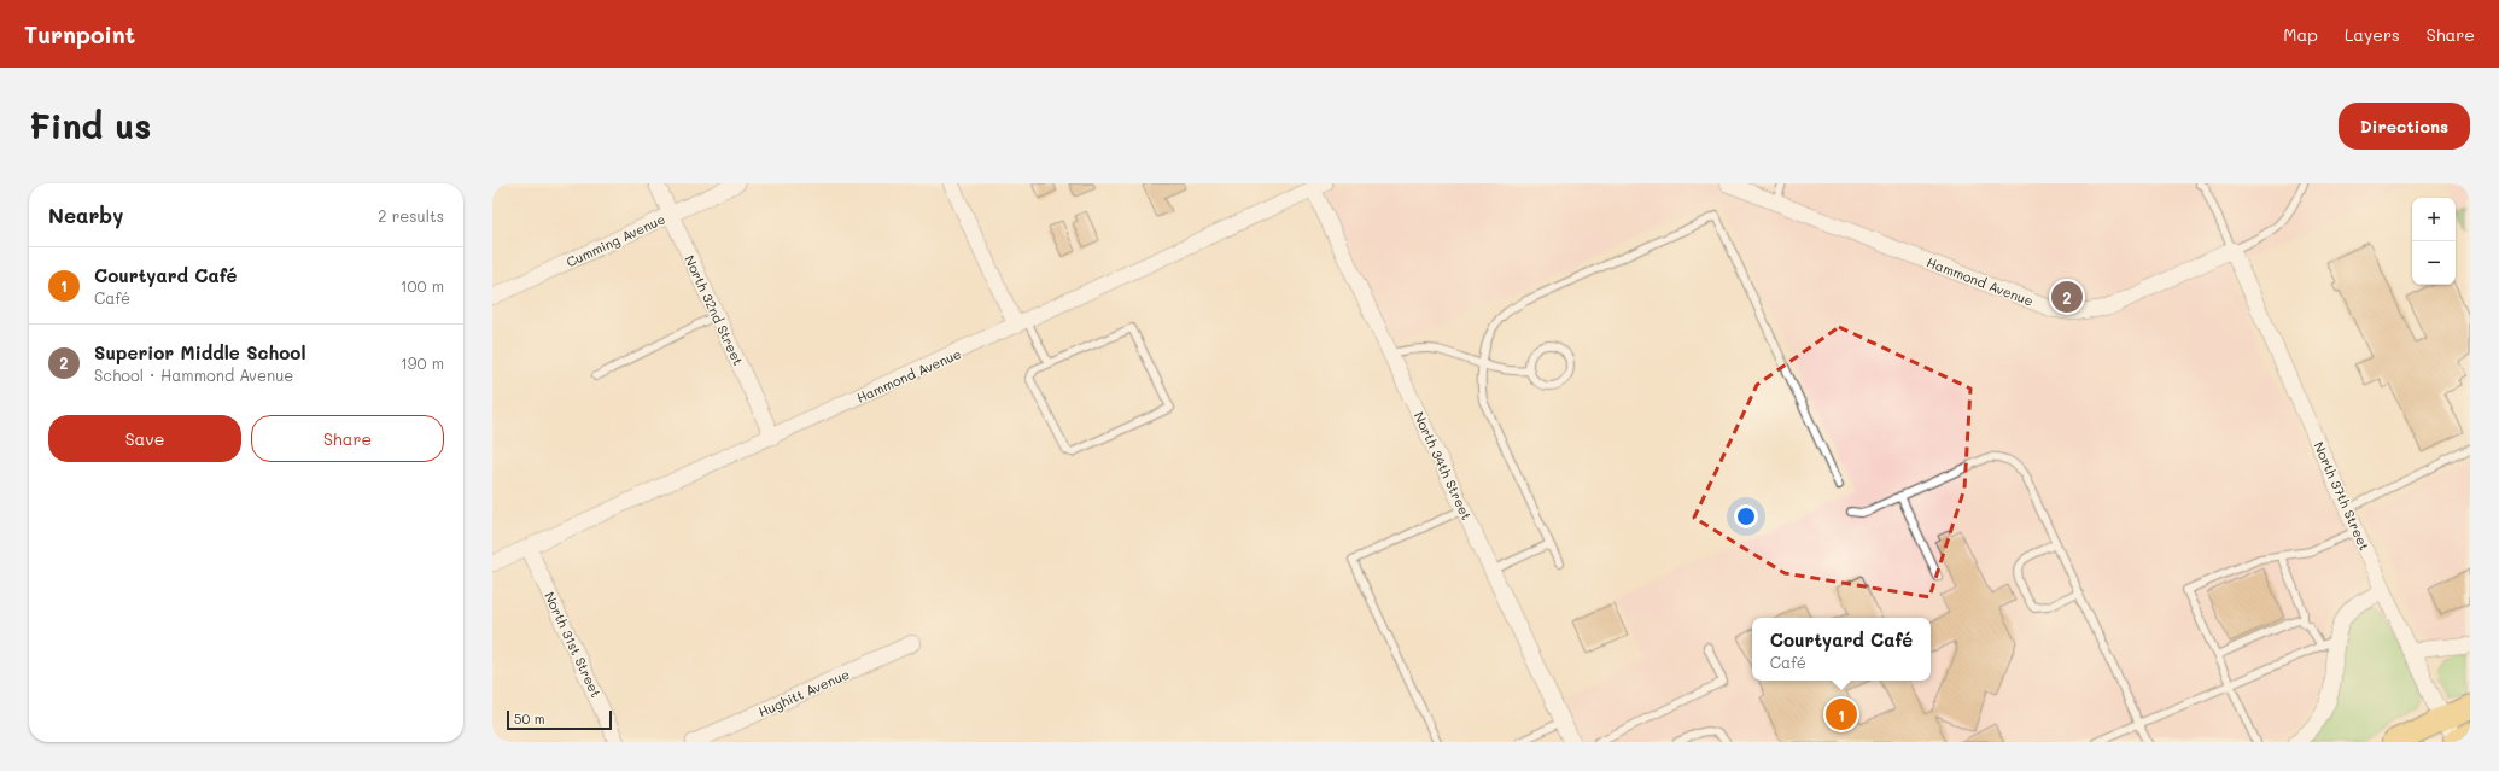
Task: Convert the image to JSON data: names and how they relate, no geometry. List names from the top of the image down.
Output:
{
  "streets": {
    "street": [
      "Cumming Avenue",
      "Hammond Avenue",
      "North 32nd Street",
      "North 34th Street",
      "North 37th Street",
      "North 31st Street",
      "Hughitt Avenue"
    ]
  },
  "crossings": [
    ["Cumming Avenue", "North 32nd Street"],
    ["Hammond Avenue", "North 32nd Street"],
    ["Hammond Avenue", "North 34th Street"],
    ["Hammond Avenue", "North 37th Street"],
    ["Hammond Avenue", "North 31st Street"]
  ],
  "scale_bar": "50 m",
  "page": {
    "header": "Turnpoint",
    "nav": ["Map", "Layers", "Share"],
    "buttons": [
      "Directions",
      ["Save", "Share"]
    ],
    "title": "Find us",
    "heading": ["Nearby", "2 results"],
    "map_buttons": ["+", "−"],
    "list": [
      {
        "mark": "1",
        "name": "Courtyard Café",
        "note": "Café",
        "value": "100 m"
      },
      {
        "mark": "2",
        "name": "Superior Middle School",
        "note": "School · Hammond Avenue",
        "value": "190 m"
      }
    ],
    "pins": ["2", "1"],
    "popup": ["Courtyard Café", "Café"],
    "scale": "50 m"
  }
}
